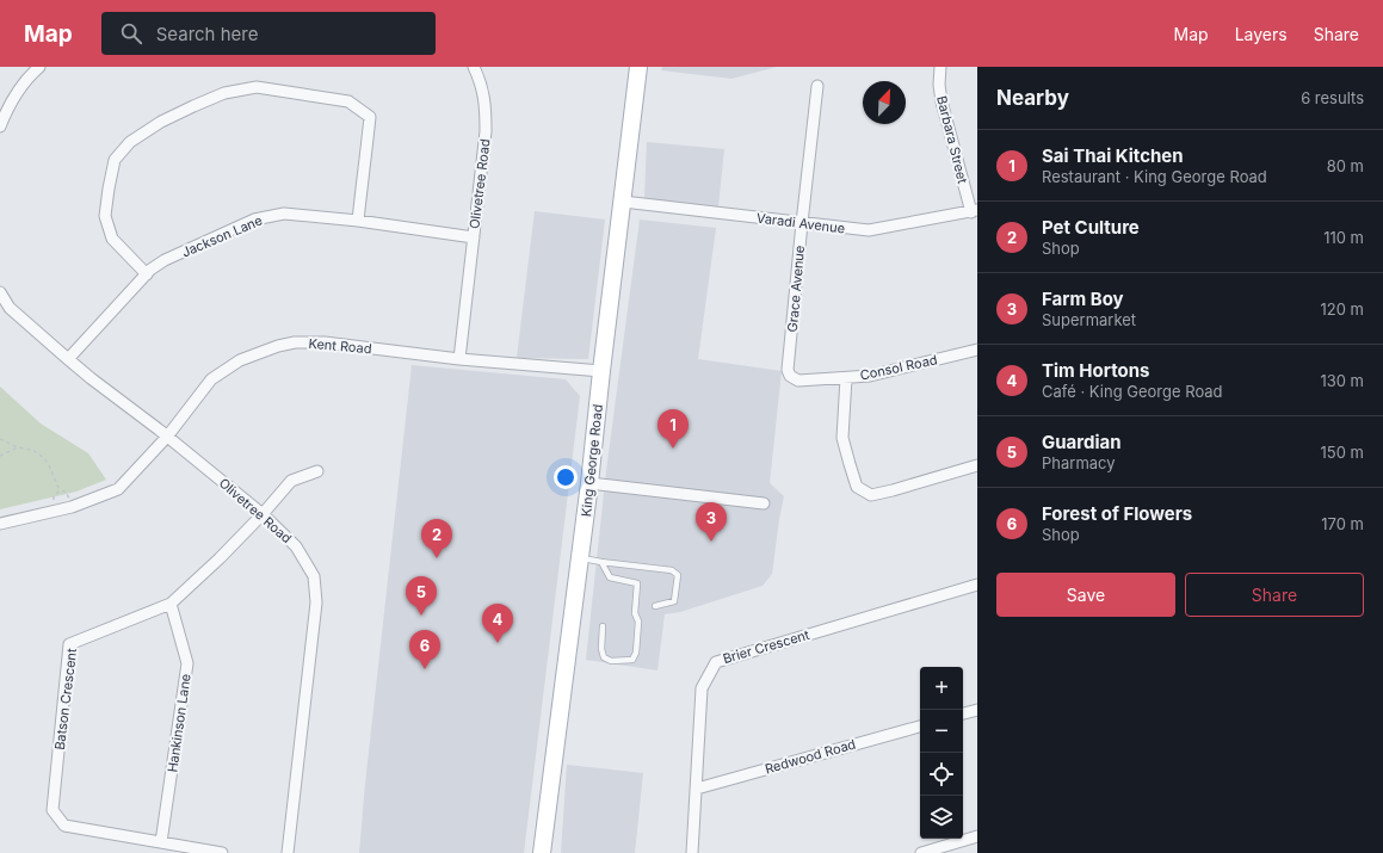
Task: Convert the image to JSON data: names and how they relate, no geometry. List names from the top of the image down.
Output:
{
  "streets": {
    "main road": ["King George Road"],
    "street": [
      "Barbara Street",
      "Olivetree Road",
      "Varadi Avenue",
      "Jackson Lane",
      "Grace Avenue",
      "Kent Road",
      "Consol Road",
      "Brier Crescent",
      "Batson Crescent",
      "Hankinson Lane",
      "Redwood Road"
    ]
  },
  "crossings": [
    ["Barbara Street", "Varadi Avenue"],
    ["Olivetree Road", "Jackson Lane"],
    ["Olivetree Road", "Kent Road"],
    ["Olivetree Road", "Batson Crescent"],
    ["Varadi Avenue", "Grace Avenue"],
    ["Varadi Avenue", "King George Road"],
    ["Grace Avenue", "Consol Road"],
    ["Kent Road", "King George Road"],
    ["Brier Crescent", "Redwood Road"],
    ["Batson Crescent", "Hankinson Lane"]
  ],
  "north": "top right",
  "page": {
    "header": "Map",
    "search": "Search here",
    "nav": ["Map", "Layers", "Share"],
    "heading": ["Nearby", "6 results"],
    "list": [
      {
        "mark": "1",
        "name": "Sai Thai Kitchen",
        "note": "Restaurant · King George Road",
        "value": "80 m"
      },
      {
        "mark": "2",
        "name": "Pet Culture",
        "note": "Shop",
        "value": "110 m"
      },
      {
        "mark": "3",
        "name": "Farm Boy",
        "note": "Supermarket",
        "value": "120 m"
      },
      {
        "mark": "4",
        "name": "Tim Hortons",
        "note": "Café · King George Road",
        "value": "130 m"
      },
      {
        "mark": "5",
        "name": "Guardian",
        "note": "Pharmacy",
        "value": "150 m"
      },
      {
        "mark": "6",
        "name": "Forest of Flowers",
        "note": "Shop",
        "value": "170 m"
      }
    ],
    "pins": [
      "1",
      "3",
      "2",
      "5",
      "4",
      "6"
    ],
    "buttons": ["Save", "Share"],
    "map_buttons": ["+", "−"]
  }
}
